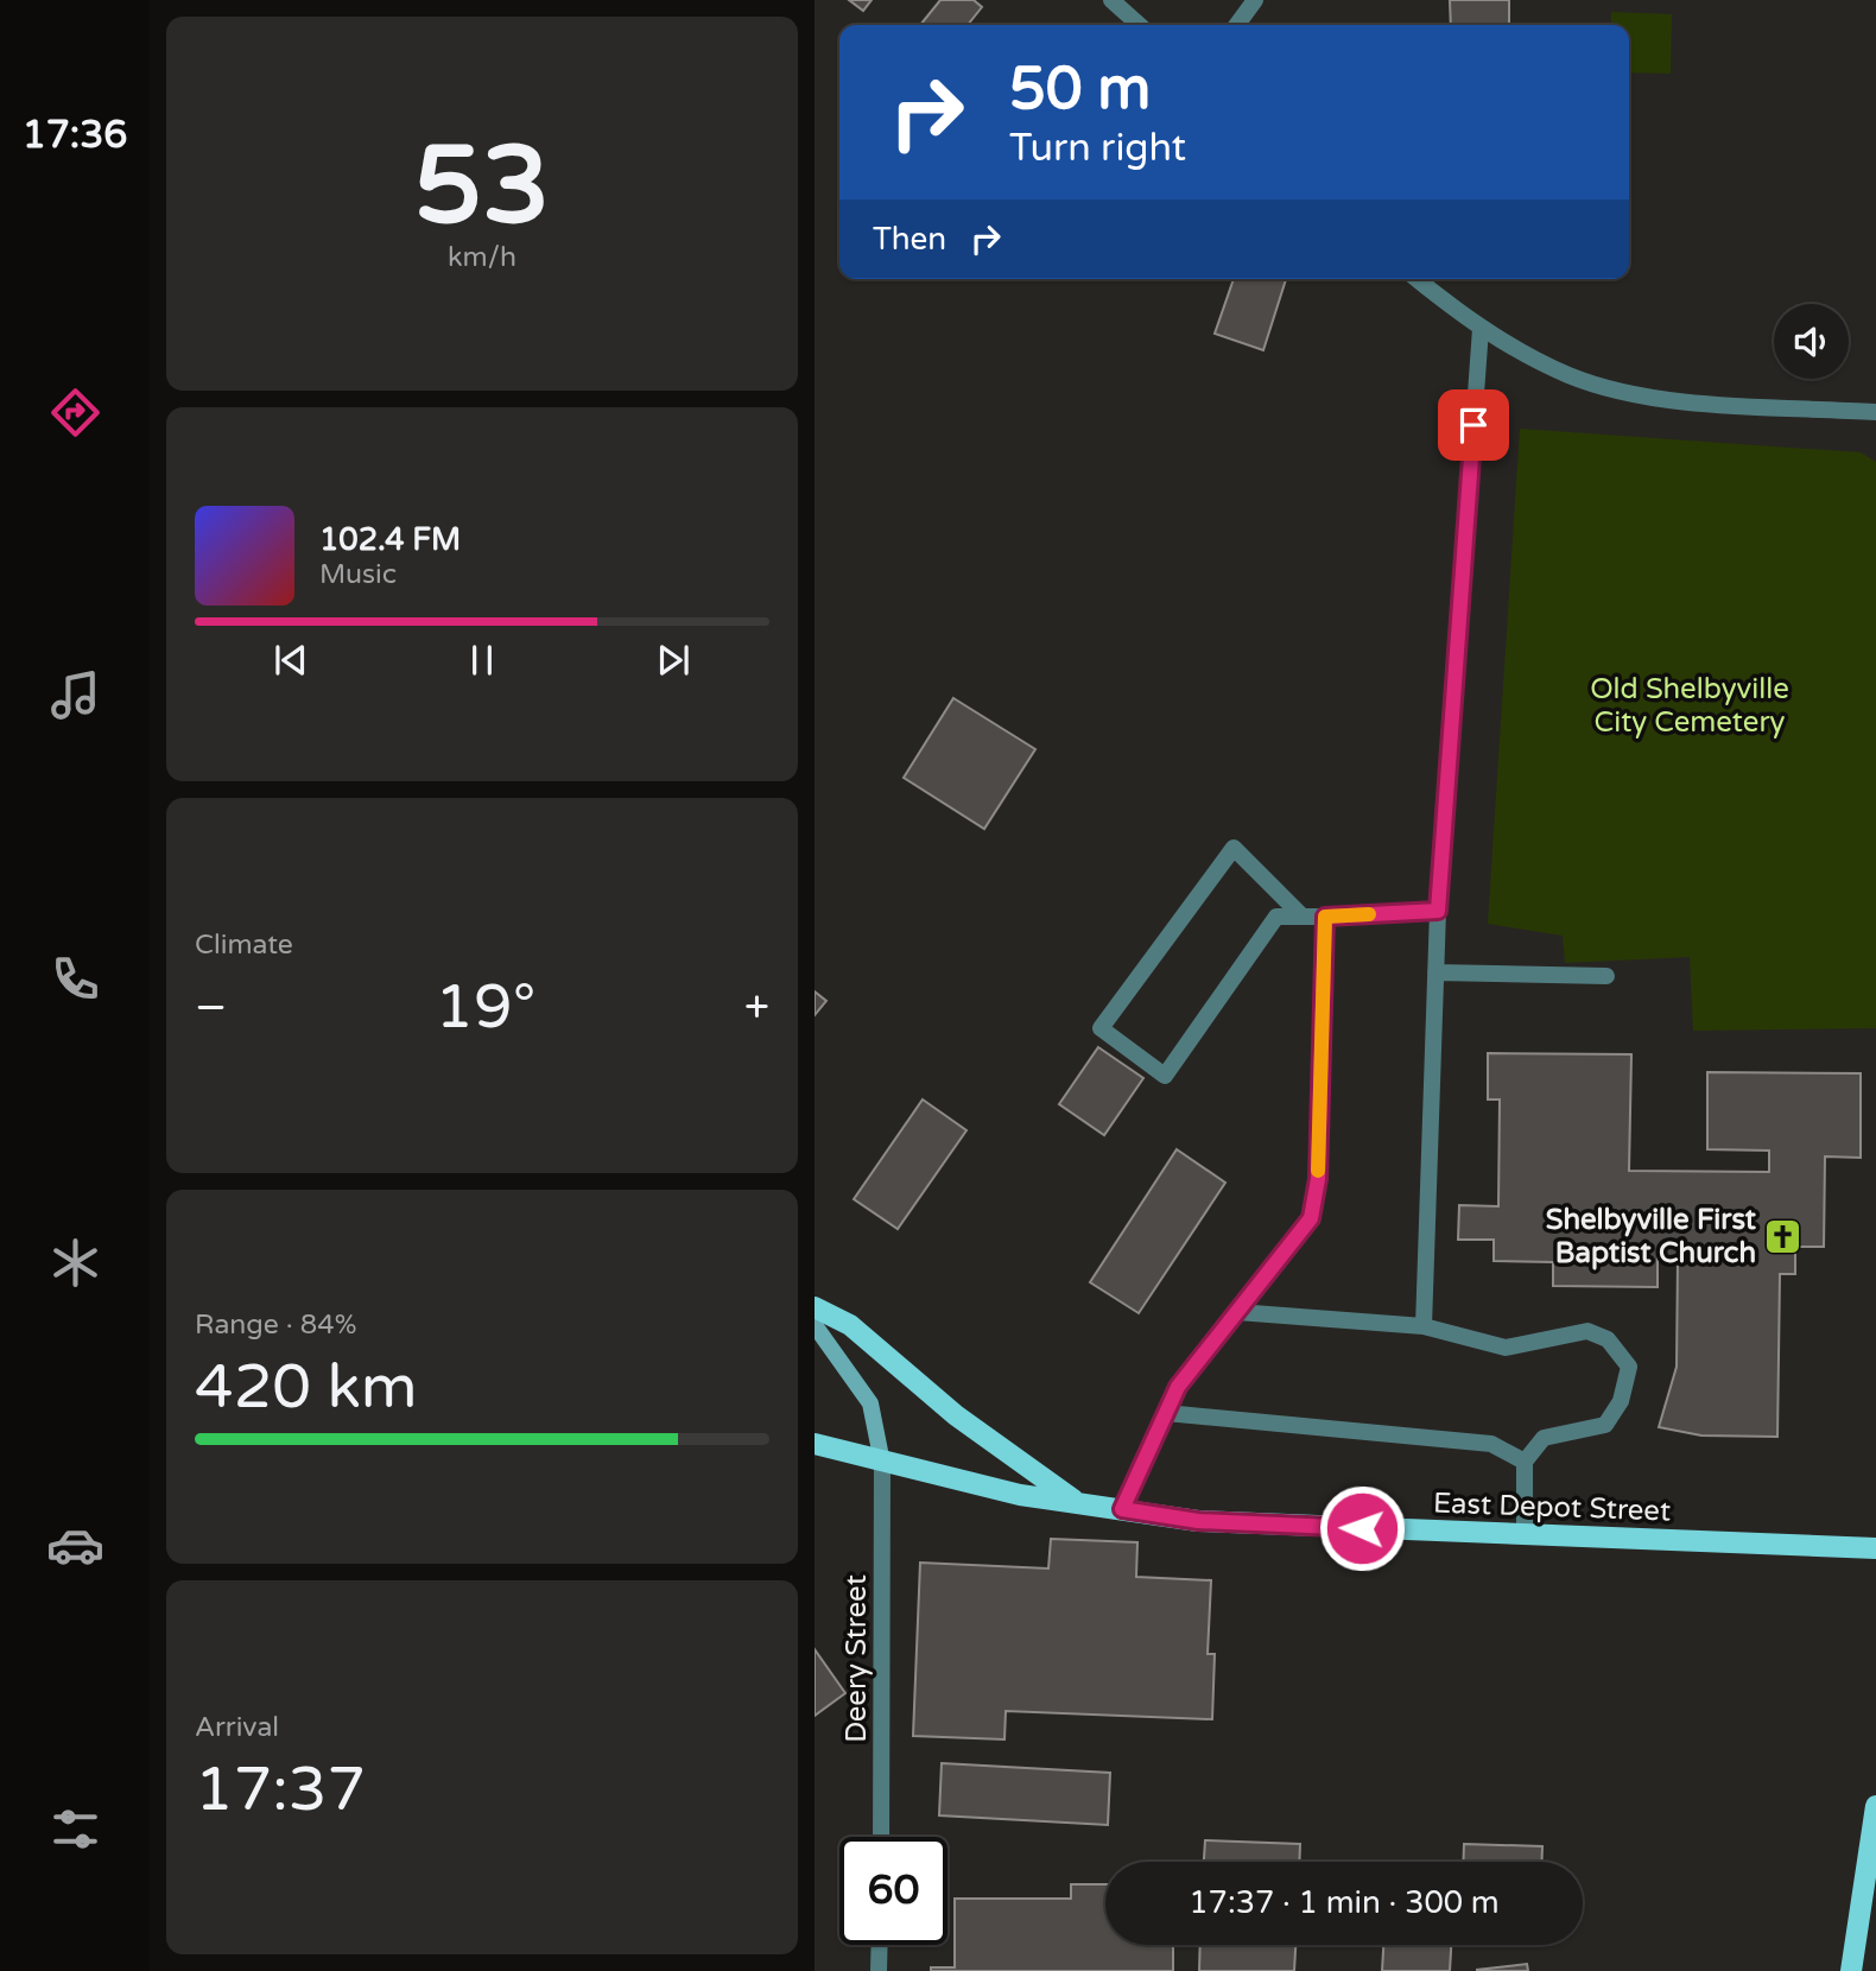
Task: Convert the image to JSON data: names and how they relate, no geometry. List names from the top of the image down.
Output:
{
  "streets": {
    "main road": ["East Depot Street"],
    "street": ["Deery Street"]
  },
  "crossings": [
    ["East Depot Street", "Deery Street"]
  ],
  "parks": ["Old Shelbyville City Cemetery"],
  "places": {
    "church": ["Shelbyville First Baptist Church"]
  },
  "page": {
    "tabs": "17:36",
    "tile": [
      ["53", "km/h"],
      "Climate",
      ["Range · 84%", "420 km"],
      ["Arrival", "17:37"]
    ],
    "turn": ["50 m", "Turn right"],
    "then": "Then",
    "song": ["102.4 FM", "Music"],
    "heat": ["−", "19°", "+"],
    "limit": "60",
    "trip": "17:37 · 1 min · 300 m"
  }
}
